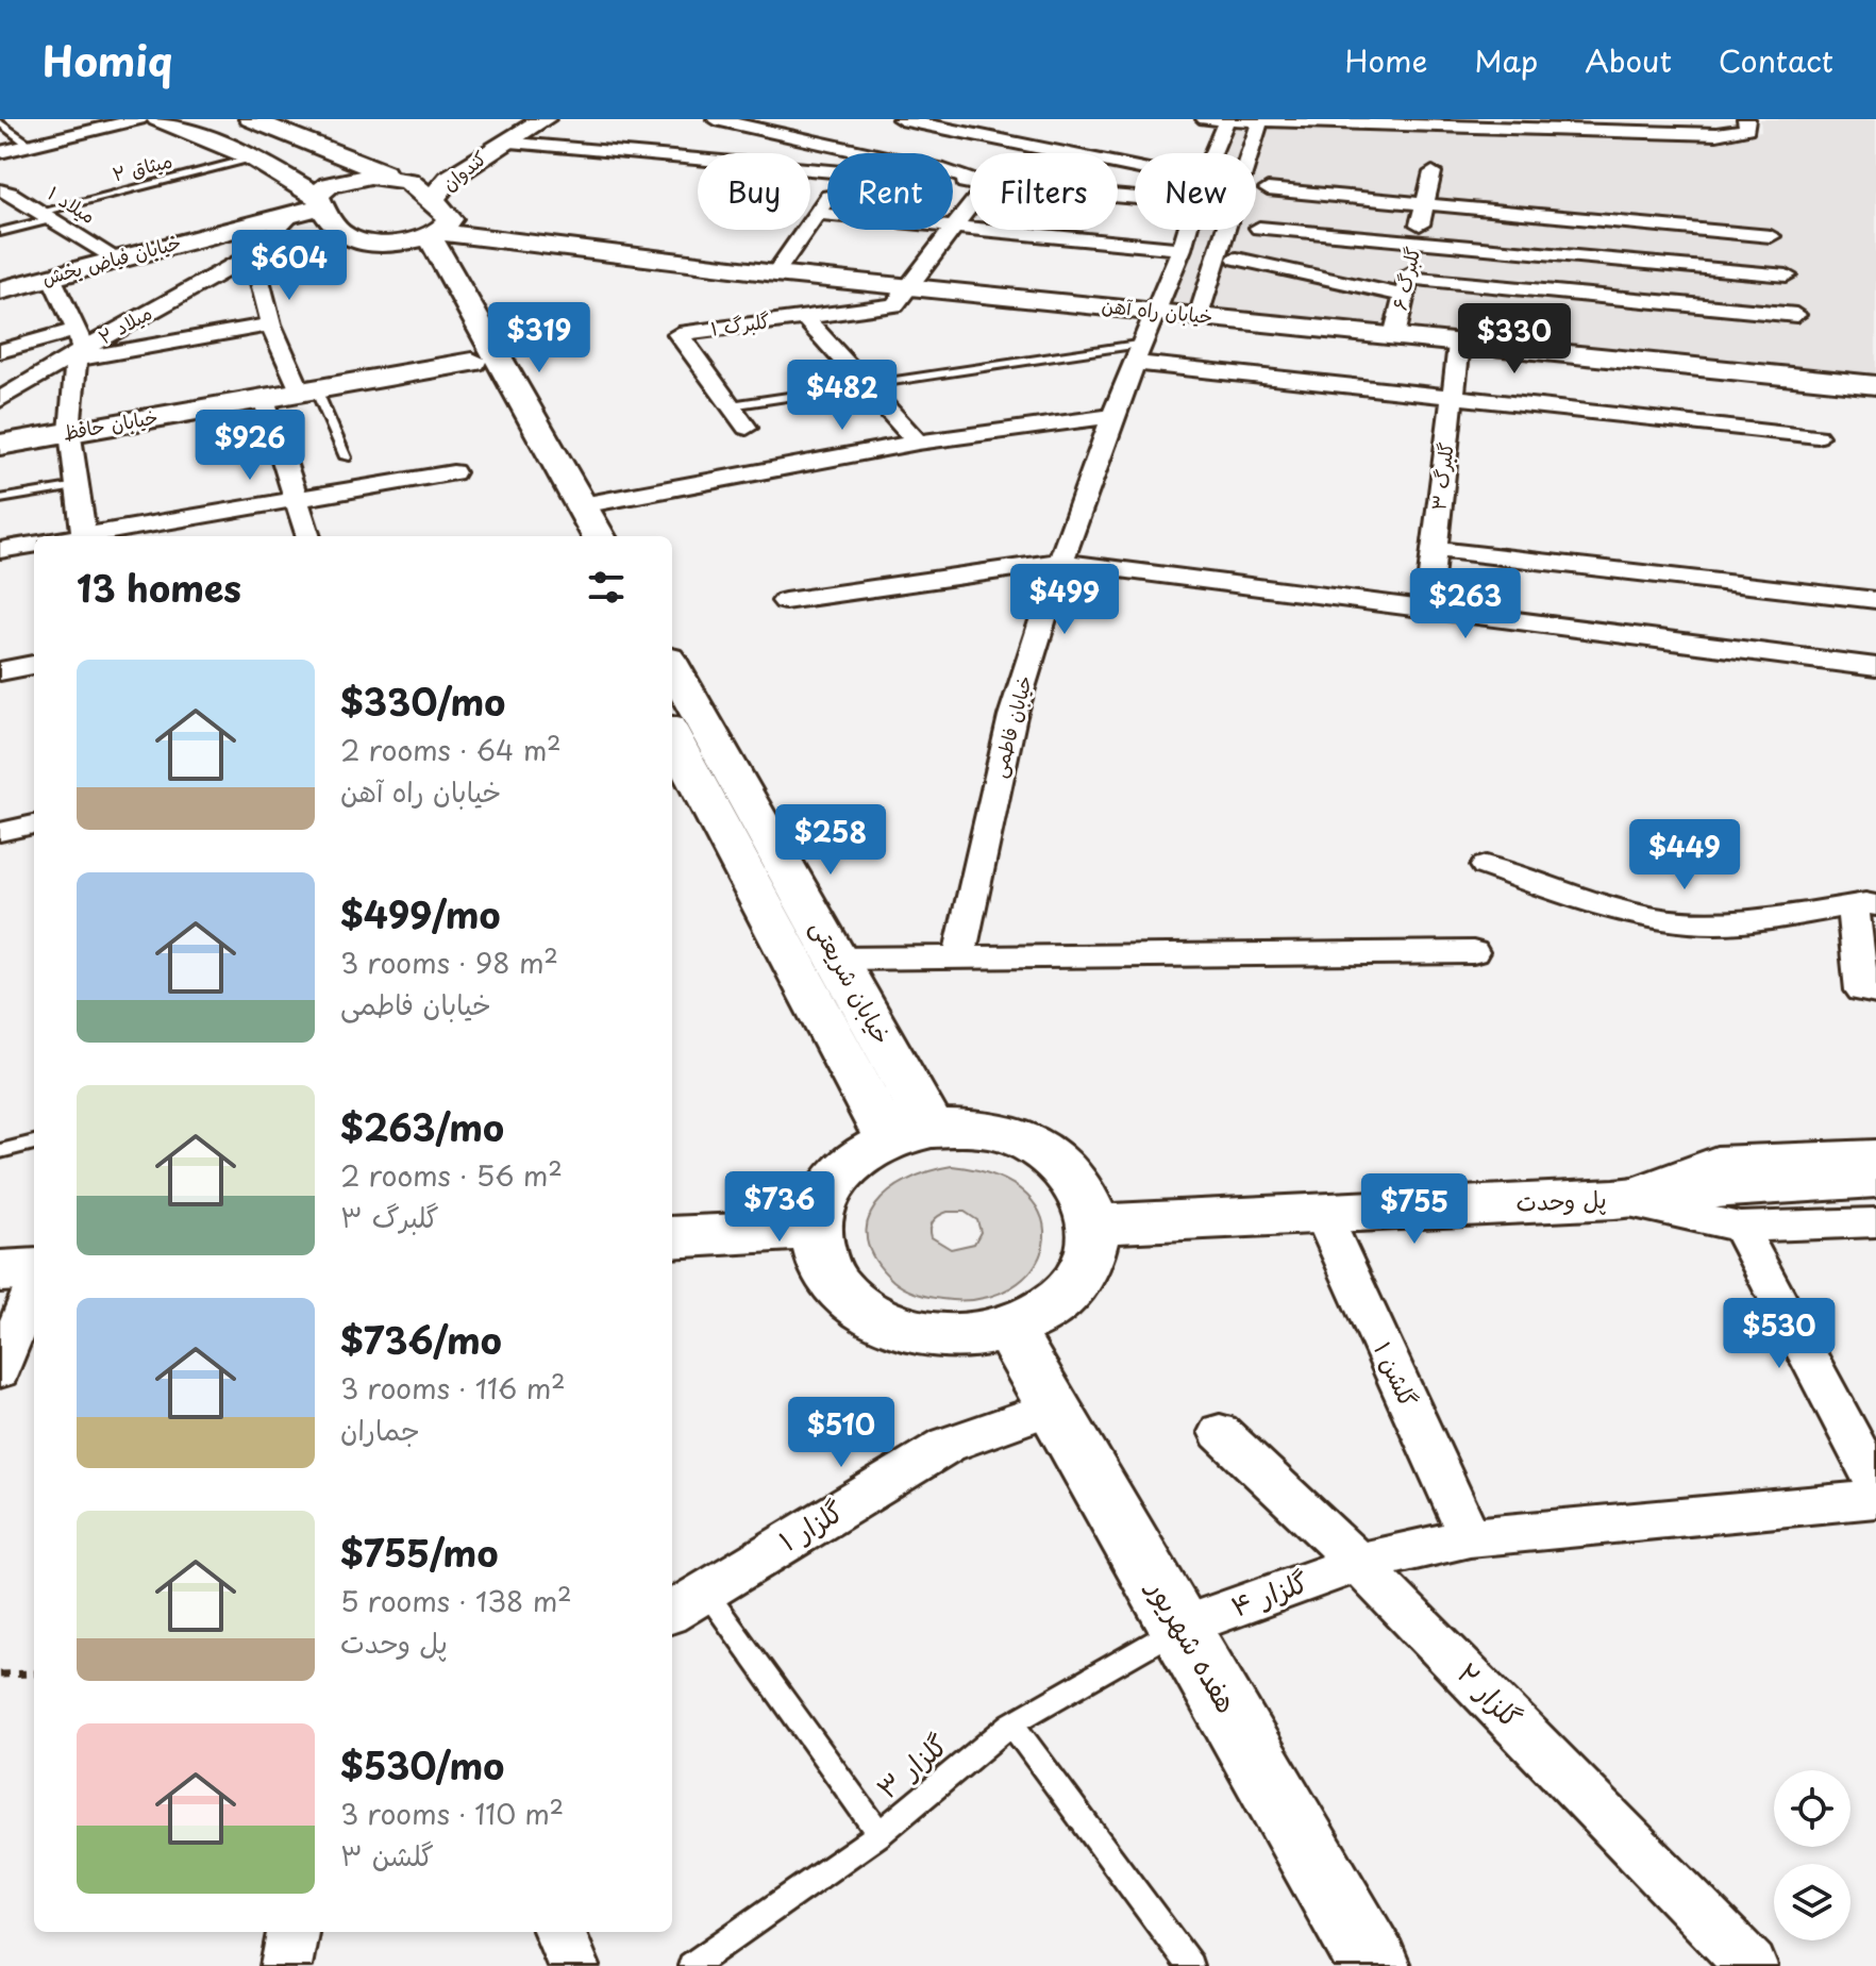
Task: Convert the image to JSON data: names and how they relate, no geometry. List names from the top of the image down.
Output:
{
  "streets": {
    "street": [
      "کندوان",
      "میلاد ۱",
      "خیابان فیاض بخش",
      "گلبرگ ۶",
      "خیابان راه آهن",
      "میلاد ۲",
      "گلبرگ ۱",
      "خیابان حافظ",
      "گلبرگ ۳",
      "خیابان فاطمی",
      "خیابان شریعتی",
      "پل وحدت",
      "گلشن ۱",
      "گلزار ۱",
      "گلزار ۴",
      "هفده شهریور",
      "گلزار ۲"
    ],
    "lane": ["میثاق ۲", "گلزار ۳"]
  },
  "crossings": [
    ["میثاق ۲", "میلاد ۱"],
    ["میثاق ۲", "خیابان راه آهن"],
    ["کندوان", "خیابان فیاض بخش"],
    ["میلاد ۱", "خیابان فیاض بخش"],
    ["خیابان فیاض بخش", "خیابان راه آهن"],
    ["خیابان فیاض بخش", "میلاد ۲"],
    ["گلبرگ ۶", "خیابان راه آهن"],
    ["خیابان راه آهن", "گلبرگ ۱"],
    ["خیابان راه آهن", "گلبرگ ۳"],
    ["خیابان راه آهن", "خیابان فاطمی"],
    ["خیابان شریعتی", "پل وحدت"],
    ["خیابان شریعتی", "هفده شهریور"],
    ["پل وحدت", "گلشن ۱"],
    ["پل وحدت", "هفده شهریور"],
    ["گلشن ۱", "گلزار ۴"],
    ["گلزار ۱", "هفده شهریور"],
    ["گلزار ۴", "هفده شهریور"],
    ["گلزار ۴", "گلزار ۲"],
    ["گلزار ۴", "گلزار ۳"],
    ["هفده شهریور", "گلزار ۳"]
  ],
  "page": {
    "header": "Homiq",
    "nav": [
      "Home",
      "Map",
      "About",
      "Contact"
    ],
    "chip": [
      "Buy",
      "Rent",
      "Filters",
      "New"
    ],
    "price": [
      "$604",
      "$319",
      "$330",
      "$482",
      "$926",
      "$499",
      "$263",
      "$258",
      "$449",
      "$736",
      "$755",
      "$530",
      "$510"
    ],
    "heading": "13 homes",
    "list": [
      {
        "name": "$330/mo",
        "note": "2 rooms · 64 m² · خیابان راه آهن"
      },
      {
        "name": "$499/mo",
        "note": "3 rooms · 98 m² · خیابان فاطمی"
      },
      {
        "name": "$263/mo",
        "note": "2 rooms · 56 m² · گلبرگ ۳"
      },
      {
        "name": "$736/mo",
        "note": "3 rooms · 116 m² · جماران"
      },
      {
        "name": "$755/mo",
        "note": "5 rooms · 138 m² · پل وحدت"
      },
      {
        "name": "$530/mo",
        "note": "3 rooms · 110 m² · گلشن ۳"
      }
    ]
  }
}
